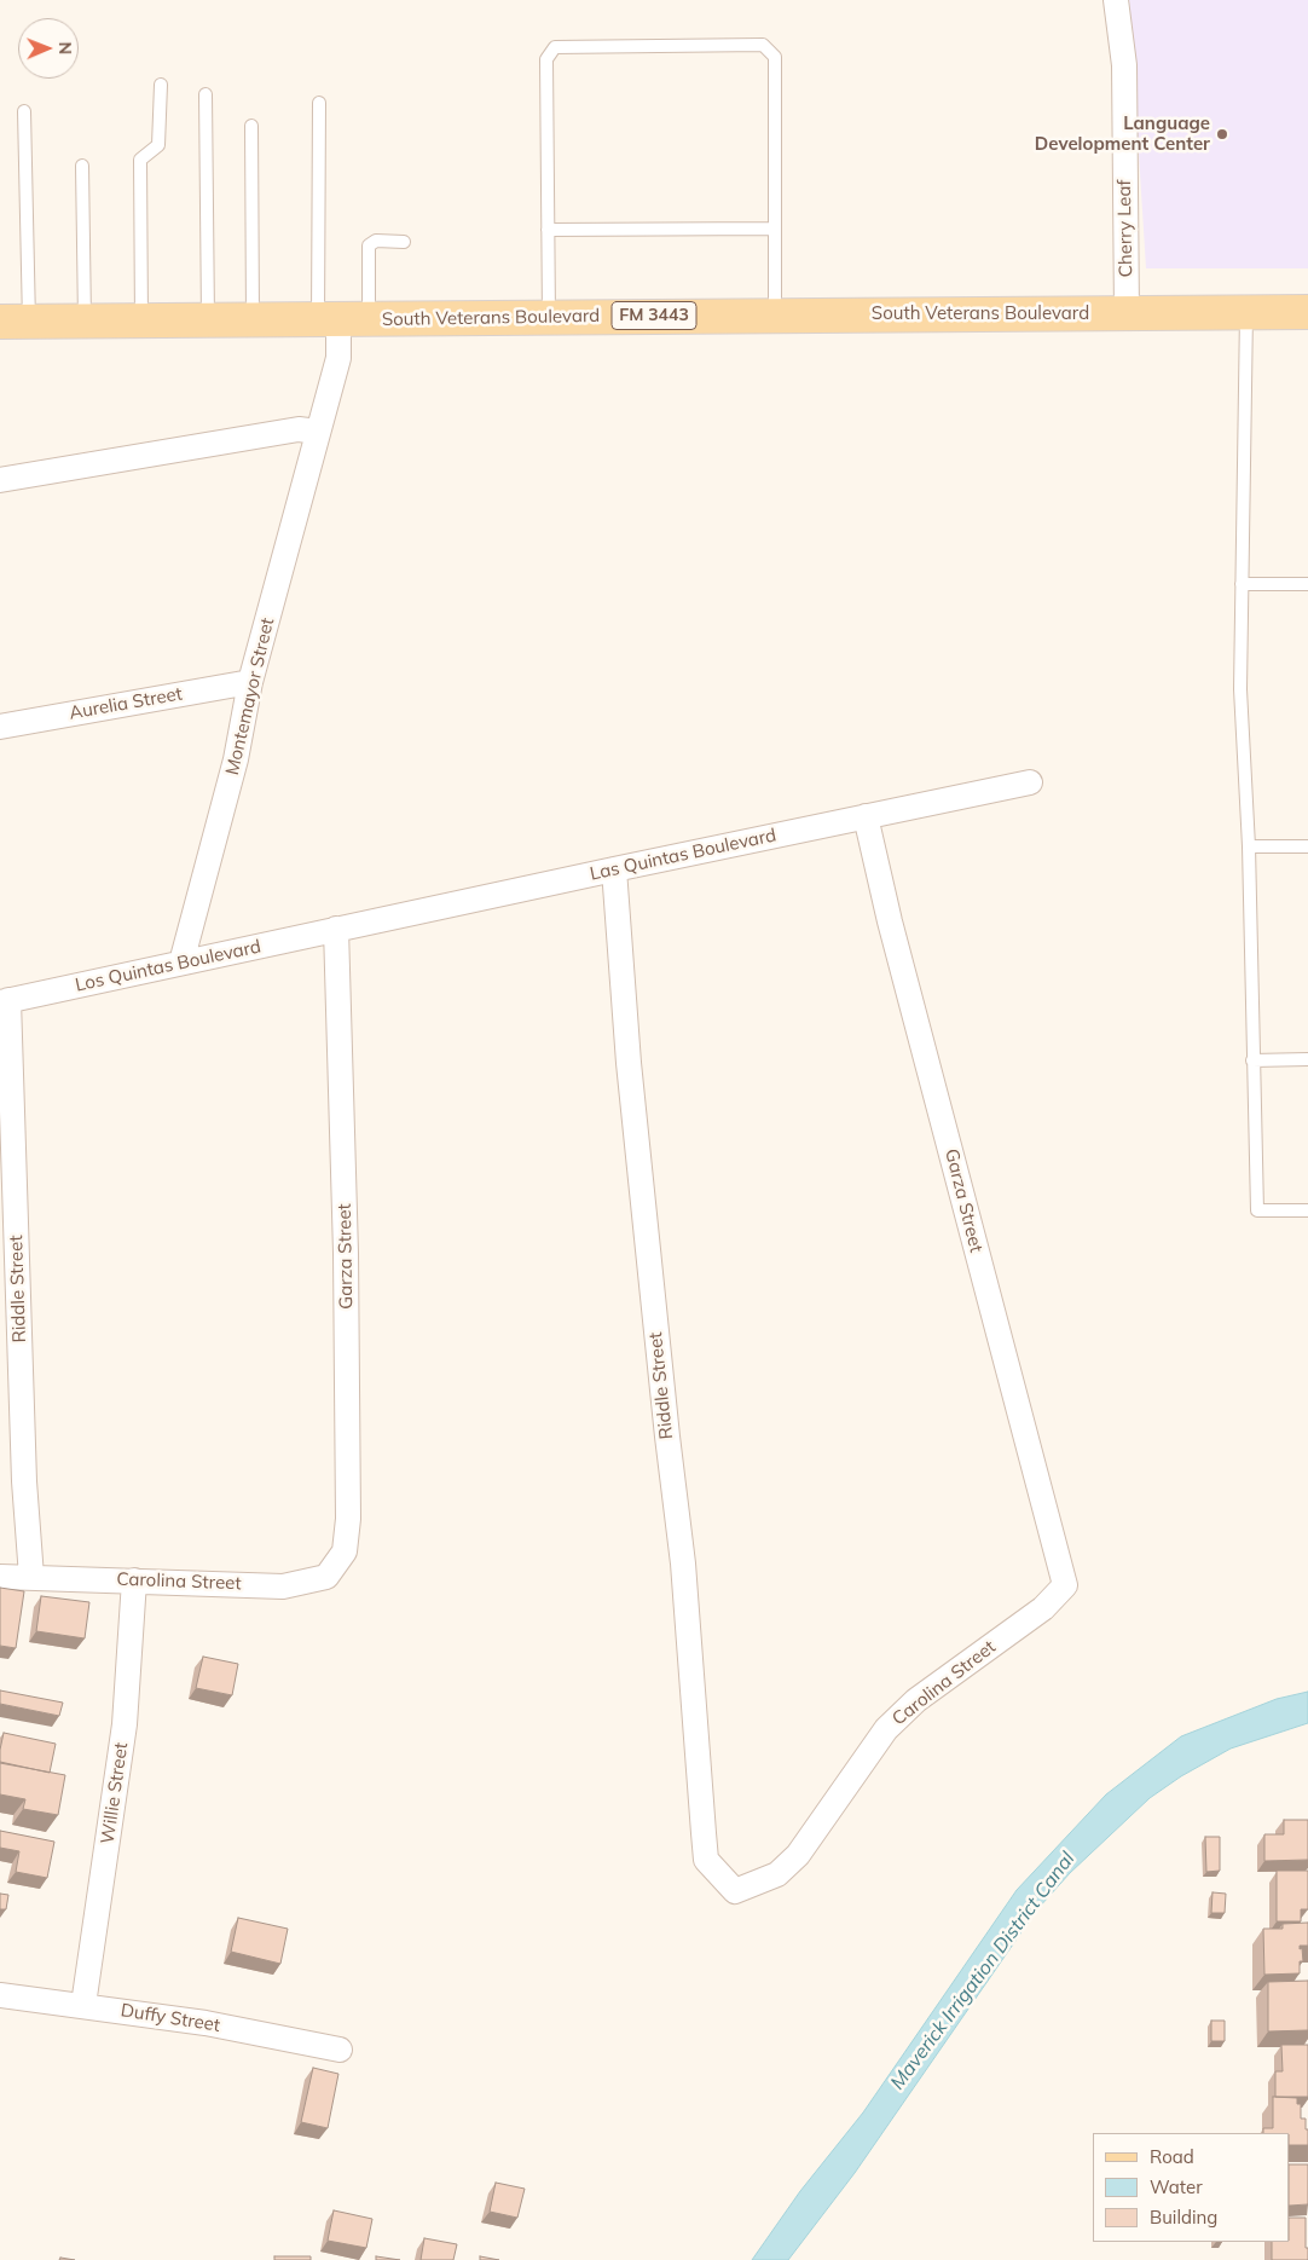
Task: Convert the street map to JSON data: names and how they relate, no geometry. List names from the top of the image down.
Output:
{
  "streets": {
    "main road": ["South Veterans Boulevard", "FM 3443"],
    "street": [
      "Cherry Leaf",
      "Montemayor Street",
      "Aurelia Street",
      "Las Quintas Boulevard",
      "Los Quintas Boulevard",
      "Garza Street",
      "Riddle Street",
      "Carolina Street",
      "Willie Street",
      "Duffy Street"
    ]
  },
  "crossings": [
    ["Cherry Leaf", "South Veterans Boulevard"],
    ["South Veterans Boulevard", "Montemayor Street"],
    ["Montemayor Street", "Aurelia Street"],
    ["Montemayor Street", "Los Quintas Boulevard"],
    ["Las Quintas Boulevard", "Los Quintas Boulevard"],
    ["Las Quintas Boulevard", "Garza Street"],
    ["Las Quintas Boulevard", "Riddle Street"],
    ["Los Quintas Boulevard", "Garza Street"],
    ["Los Quintas Boulevard", "Riddle Street"],
    ["Garza Street", "Carolina Street"],
    ["Riddle Street", "Carolina Street"],
    ["Carolina Street", "Willie Street"],
    ["Willie Street", "Duffy Street"]
  ],
  "water": ["Maverick Irrigation District Canal"],
  "places": ["Language Development Center"],
  "legend": ["Road", "Water", "Building"],
  "north": "right"
}
